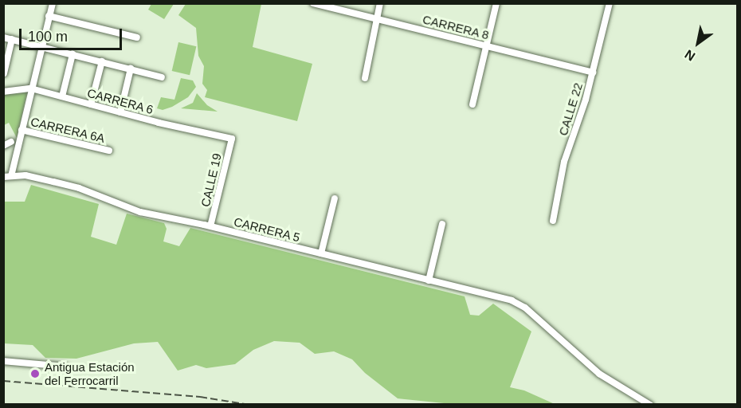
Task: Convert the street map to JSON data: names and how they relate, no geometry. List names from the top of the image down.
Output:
{
  "streets": {
    "street": [
      "CARRERA 8",
      "CARRERA 6",
      "CALLE 22",
      "CARRERA 6A",
      "CALLE 19",
      "CARRERA 5"
    ]
  },
  "crossings": [
    ["CARRERA 8", "CALLE 22"],
    ["CARRERA 6", "CALLE 19"],
    ["CALLE 19", "CARRERA 5"]
  ],
  "places": ["Antigua Estación del Ferrocarril"],
  "scale_bar": "100 m",
  "north": "bottom left"
}
